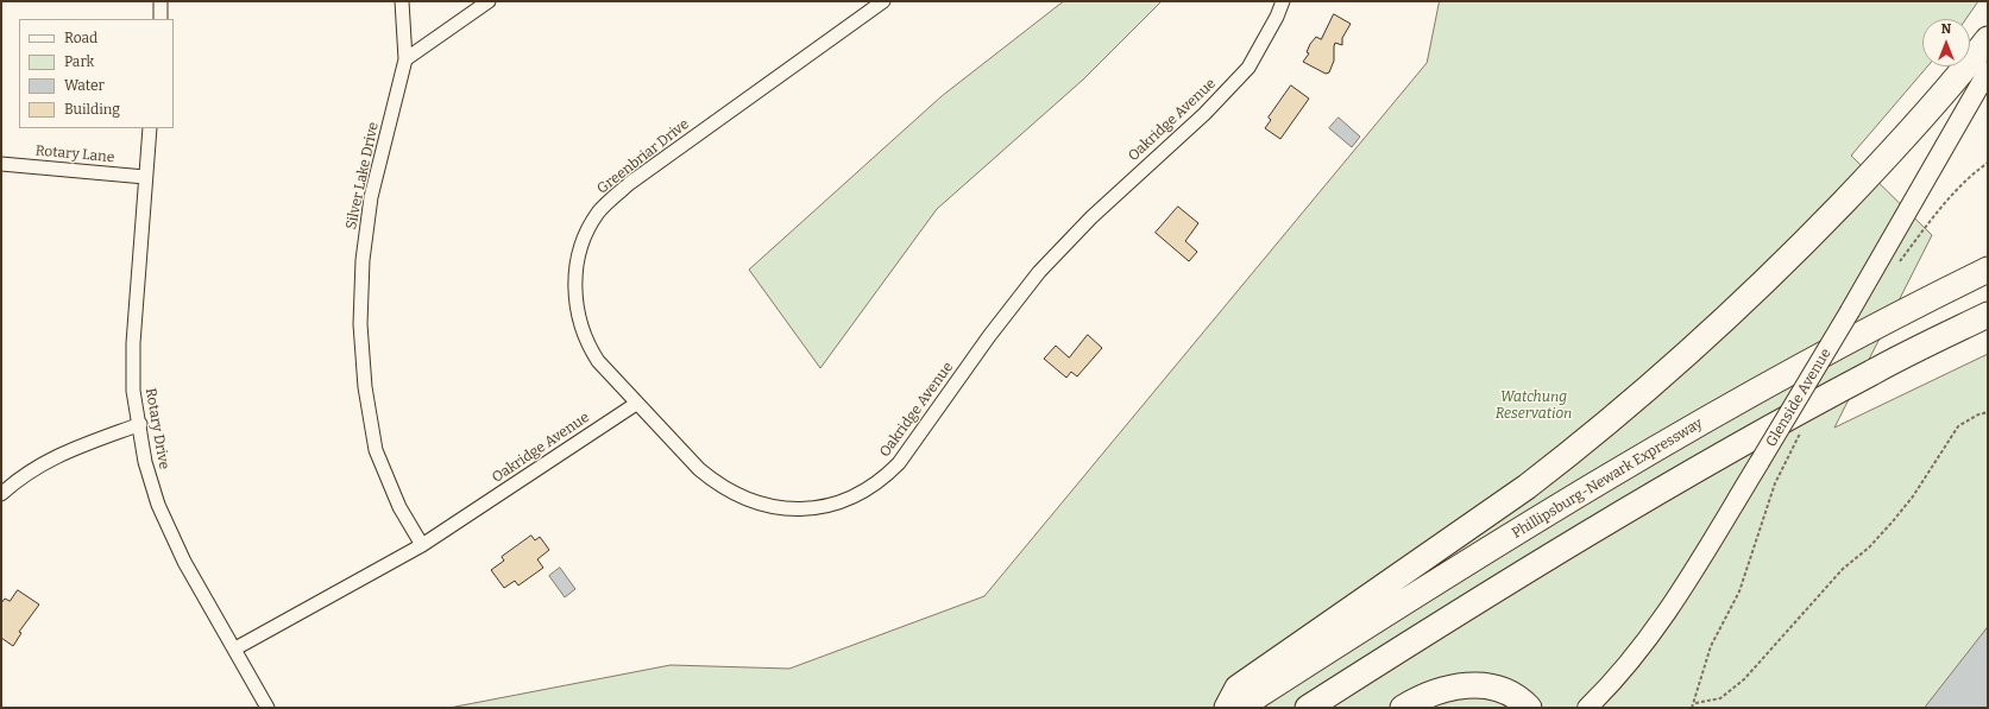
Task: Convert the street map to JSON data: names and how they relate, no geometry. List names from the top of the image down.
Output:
{
  "streets": {
    "highway": ["Phillipsburg-Newark Expressway"],
    "main road": ["Glenside Avenue"],
    "street": [
      "Oakridge Avenue",
      "Rotary Lane",
      "Greenbriar Drive",
      "Silver Lake Drive",
      "Rotary Drive"
    ]
  },
  "crossings": [
    ["Oakridge Avenue", "Greenbriar Drive"],
    ["Oakridge Avenue", "Silver Lake Drive"],
    ["Oakridge Avenue", "Rotary Drive"],
    ["Rotary Lane", "Rotary Drive"]
  ],
  "parks": ["Watchung Reservation"],
  "legend": [
    "Road",
    "Park",
    "Water",
    "Building"
  ],
  "north": "top"
}
